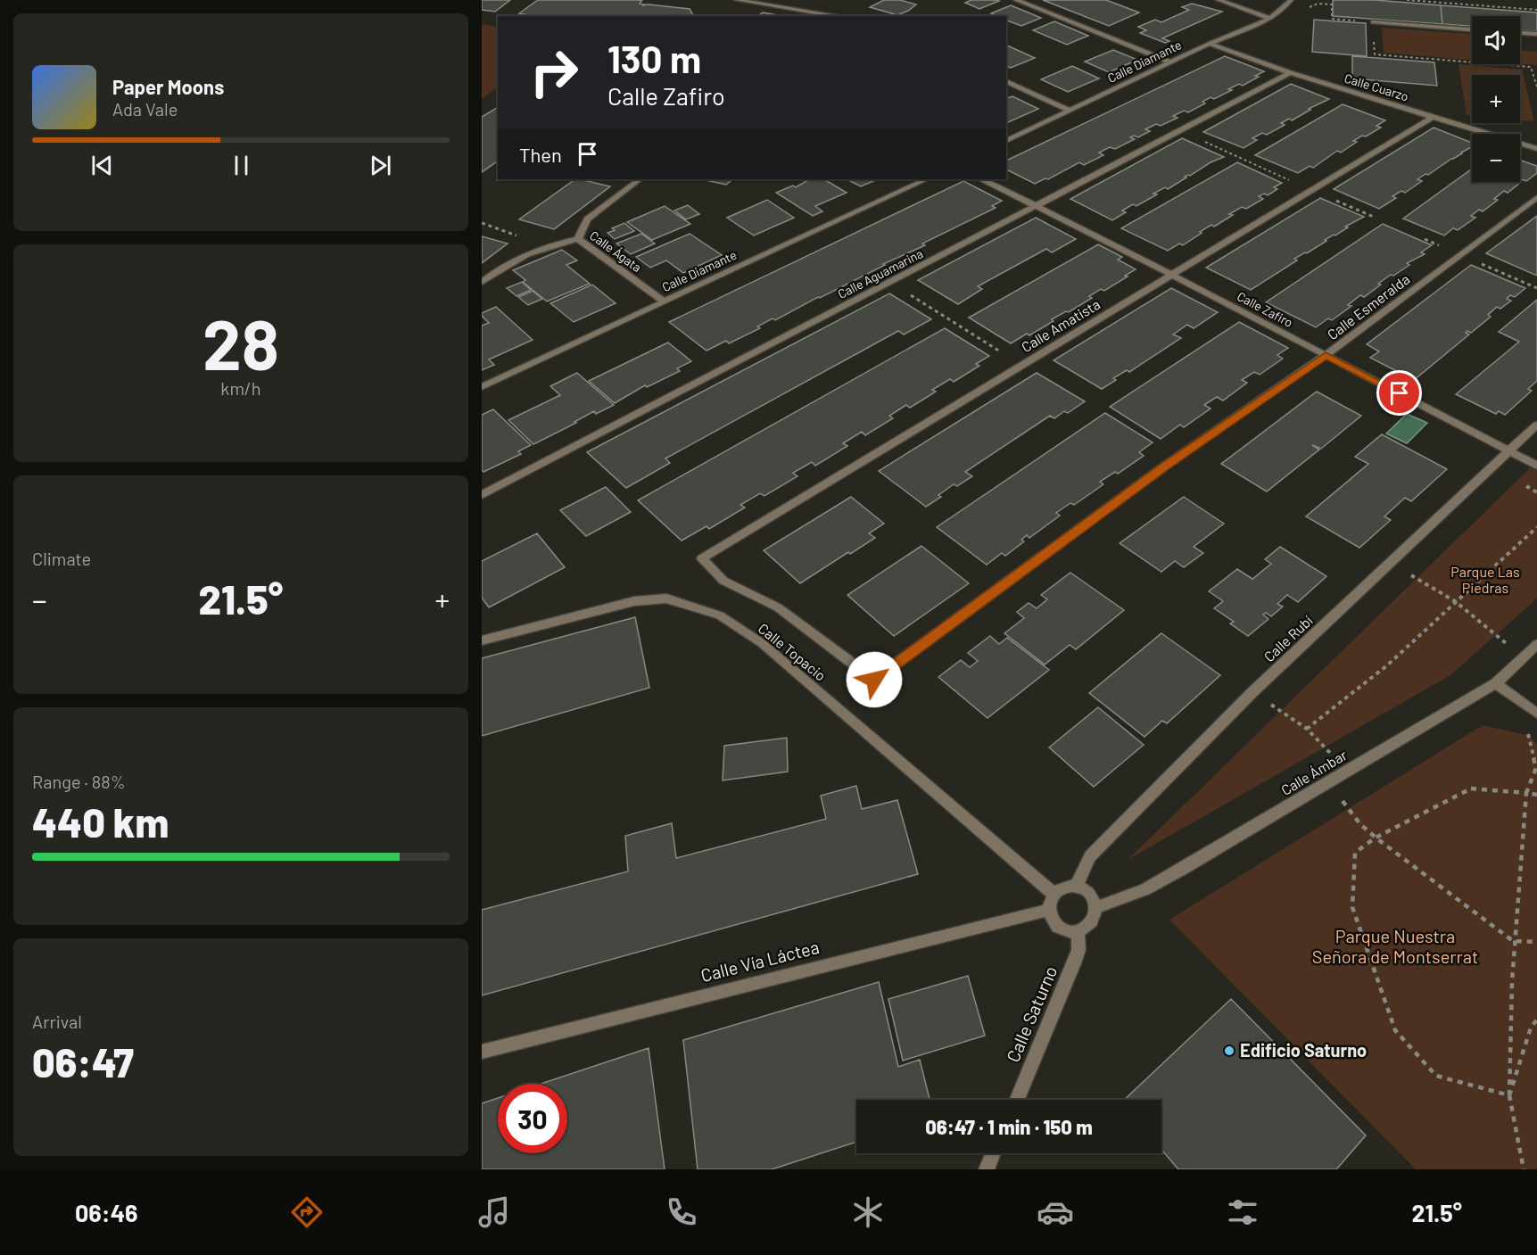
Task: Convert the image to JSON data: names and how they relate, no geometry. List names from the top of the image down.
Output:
{
  "streets": {
    "street": [
      "Calle Diamante",
      "Calle Cuarzo",
      "Calle Ágata",
      "Calle Aguamarina",
      "Calle Esmeralda",
      "Calle Zafiro",
      "Calle Amatista",
      "Calle Rubí",
      "Calle Topacio",
      "Calle Ámbar",
      "Calle Vía Láctea",
      "Calle Saturno"
    ]
  },
  "crossings": [
    ["Calle Diamante", "Calle Cuarzo"],
    ["Calle Diamante", "Calle Ágata"],
    ["Calle Cuarzo", "Calle Aguamarina"],
    ["Calle Cuarzo", "Calle Amatista"],
    ["Calle Aguamarina", "Calle Zafiro"],
    ["Calle Esmeralda", "Calle Zafiro"],
    ["Calle Esmeralda", "Calle Topacio"],
    ["Calle Zafiro", "Calle Amatista"],
    ["Calle Zafiro", "Calle Rubí"],
    ["Calle Amatista", "Calle Topacio"],
    ["Calle Rubí", "Calle Topacio"],
    ["Calle Rubí", "Calle Ámbar"],
    ["Calle Rubí", "Calle Vía Láctea"],
    ["Calle Rubí", "Calle Saturno"],
    ["Calle Topacio", "Calle Ámbar"],
    ["Calle Topacio", "Calle Vía Láctea"],
    ["Calle Topacio", "Calle Saturno"],
    ["Calle Ámbar", "Calle Vía Láctea"],
    ["Calle Ámbar", "Calle Saturno"],
    ["Calle Vía Láctea", "Calle Saturno"]
  ],
  "parks": ["Parque Las Piedras", "Parque Nuestra Señora de Montserrat"],
  "places": ["Edificio Saturno"],
  "page": {
    "map_buttons": ["+", "−"],
    "turn": ["130 m", "Calle Zafiro"],
    "song": ["Paper Moons", "Ada Vale"],
    "then": "Then",
    "tile": [
      ["28", "km/h"],
      "Climate",
      ["Range · 88%", "440 km"],
      ["Arrival", "06:47"]
    ],
    "heat": ["−", "21.5°", "+"],
    "limit": "30",
    "trip": "06:47 · 1 min · 150 m",
    "tabs": ["06:46", "21.5°"]
  }
}
